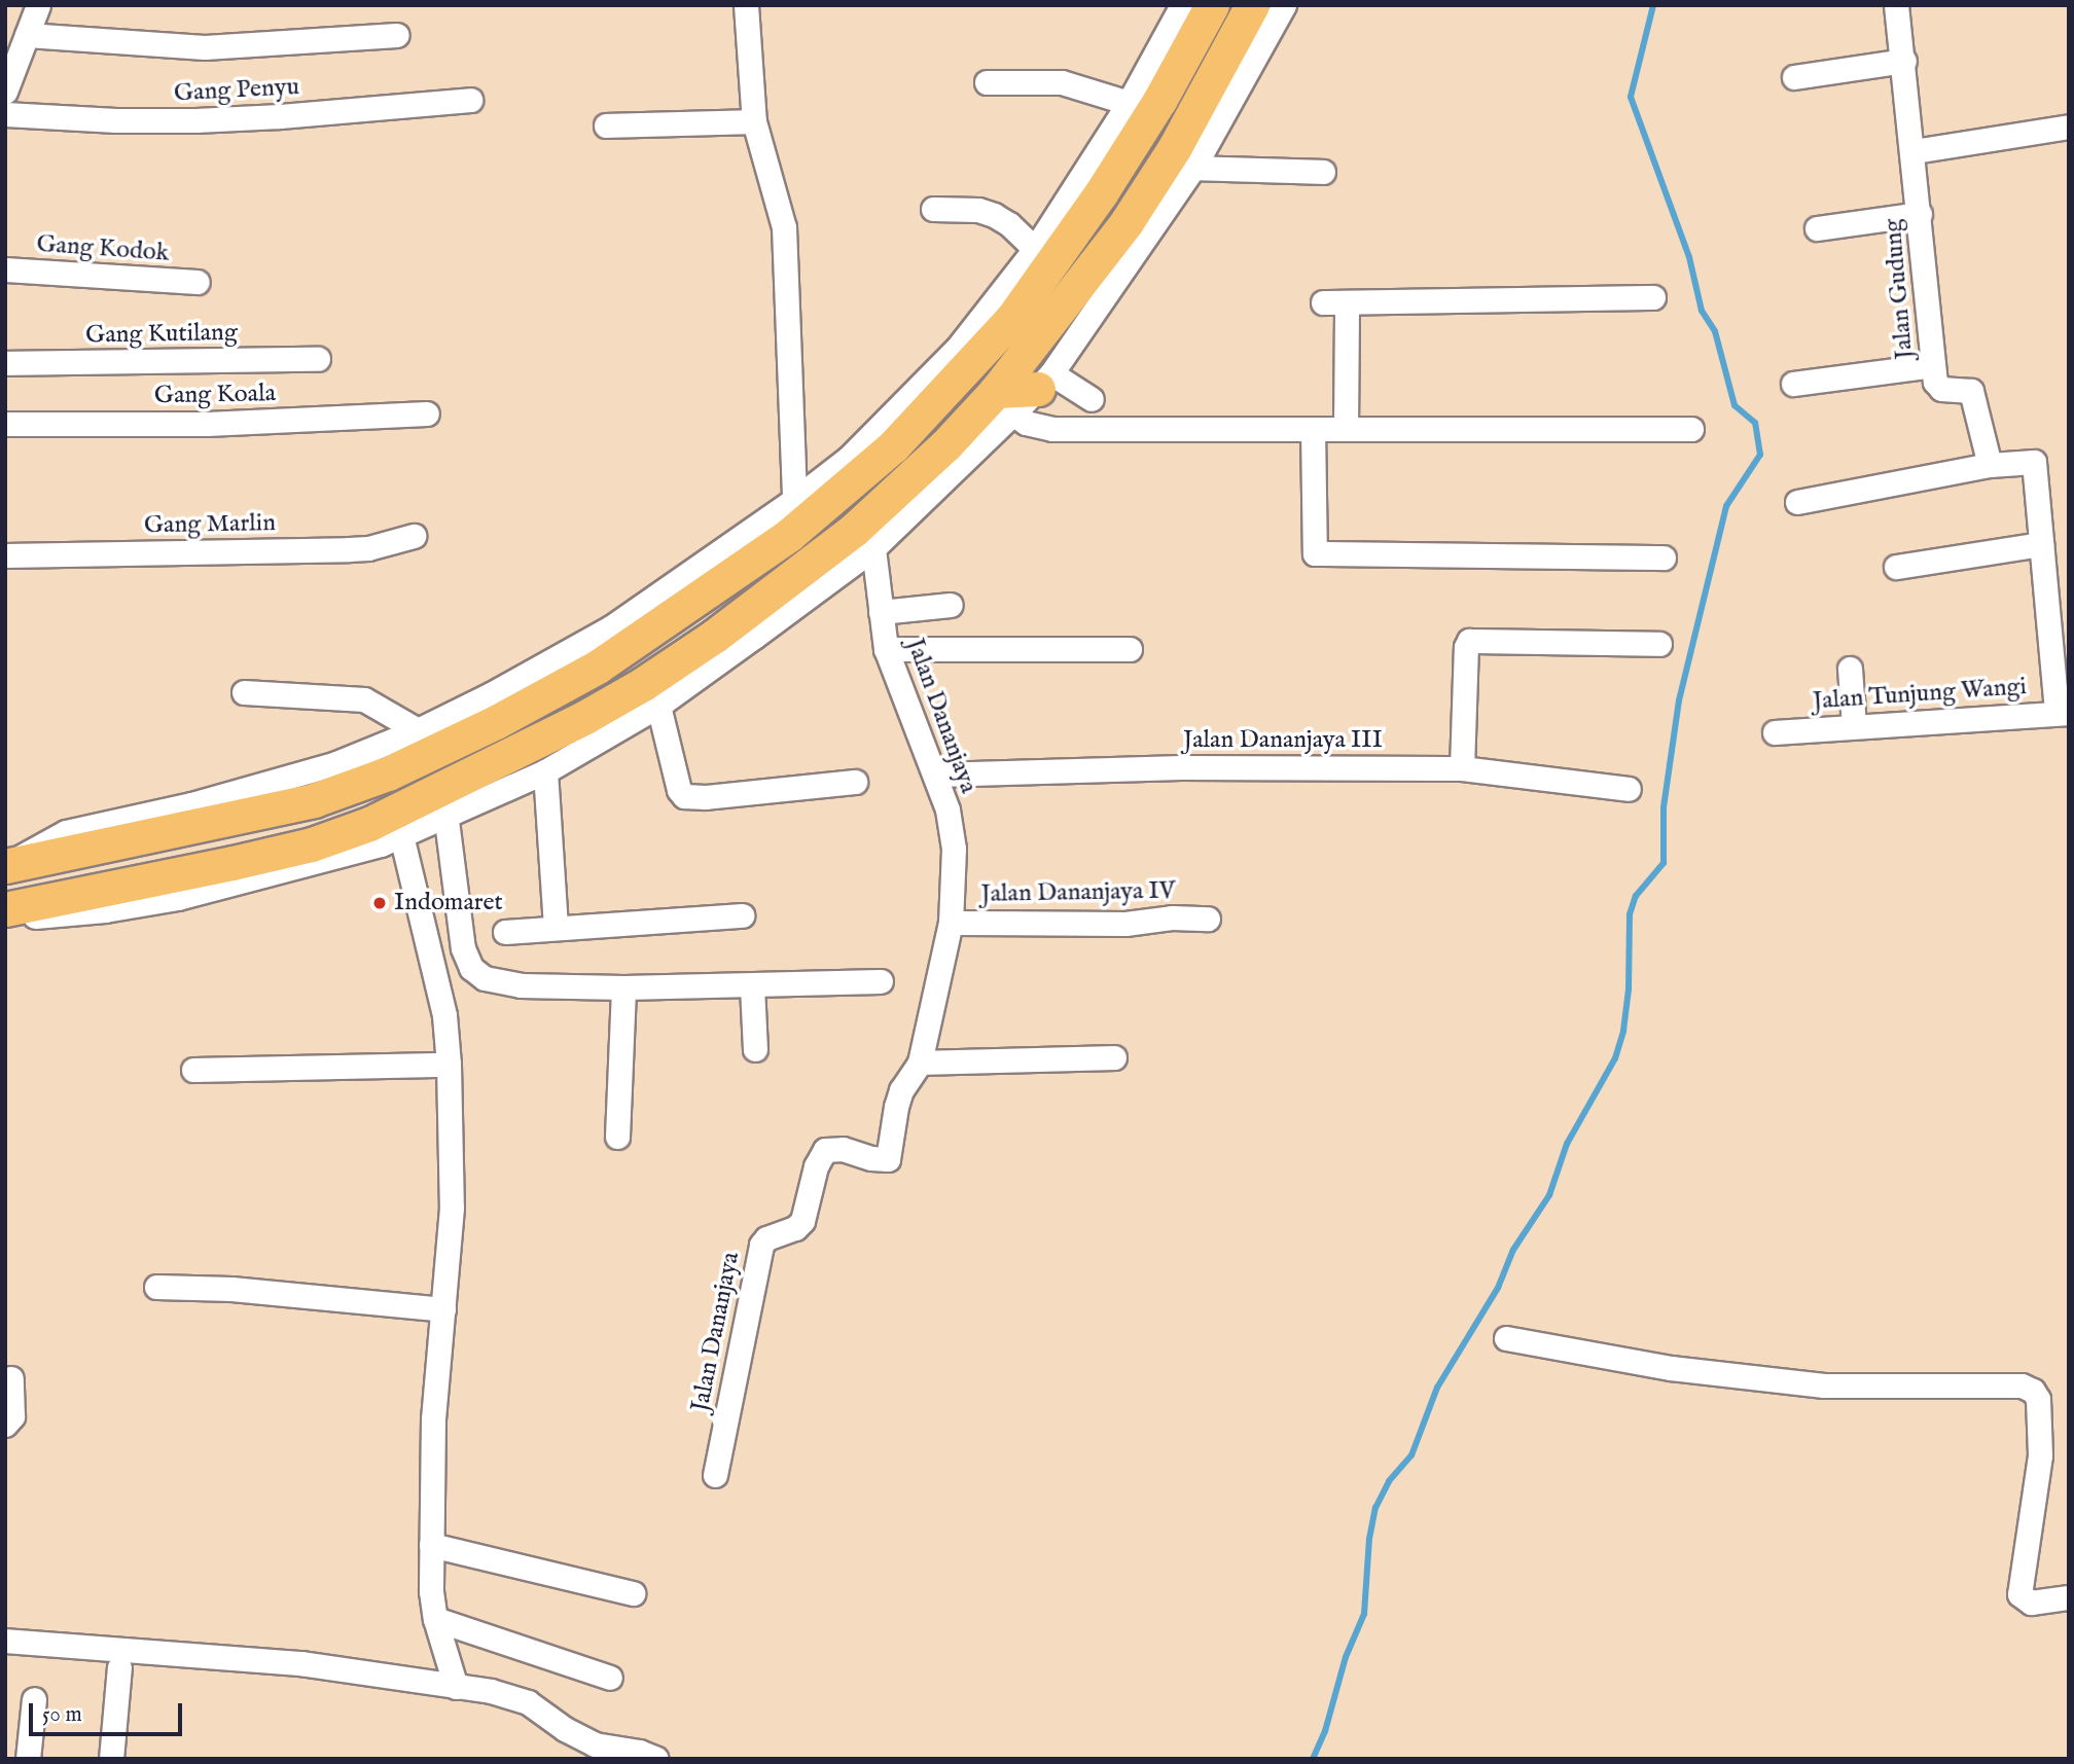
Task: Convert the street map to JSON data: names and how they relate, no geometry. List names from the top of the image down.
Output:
{
  "streets": {
    "street": [
      "Gang Penyu",
      "Gang Kodok",
      "Jalan Gudung",
      "Gang Kutilang",
      "Gang Koala",
      "Gang Marlin",
      "Jalan Tunjung Wangi",
      "Jalan Dananjaya",
      "Jalan Dananjaya III",
      "Jalan Dananjaya IV"
    ]
  },
  "crossings": [
    ["Jalan Dananjaya", "Jalan Dananjaya III"],
    ["Jalan Dananjaya", "Jalan Dananjaya IV"]
  ],
  "places": ["Indomaret"],
  "scale_bar": "50 m"
}
